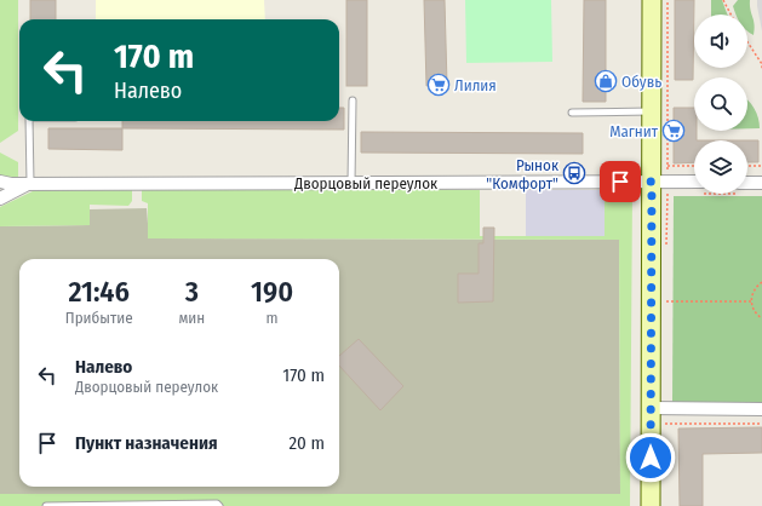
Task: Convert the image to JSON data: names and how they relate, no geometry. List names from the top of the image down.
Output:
{
  "streets": {
    "street": ["Дворцовый переулок"]
  },
  "places": {
    "shop": ["Обувь"],
    "supermarket": ["Лилия", "Магнит"],
    "bus stop": ["Рынок \"Комфорт\""]
  },
  "page": {
    "turn": ["170 m", "Налево"],
    "eta": [
      "21:46",
      "Прибытие",
      "3",
      "мин",
      "190",
      "m"
    ],
    "list": [
      {
        "name": "Налево",
        "note": "Дворцовый переулок",
        "value": "170 m"
      },
      {
        "name": "Пункт назначения",
        "value": "20 m"
      }
    ]
  }
}
